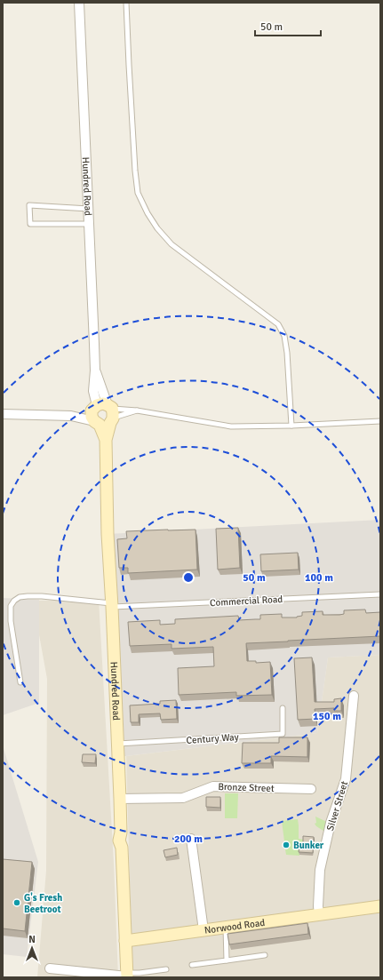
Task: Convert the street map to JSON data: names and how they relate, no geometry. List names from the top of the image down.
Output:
{
  "streets": {
    "street": [
      "Hundred Road",
      "Bronze Street",
      "Silver Street",
      "Norwood Road"
    ],
    "lane": ["Commercial Road", "Century Way"]
  },
  "crossings": [
    ["Hundred Road", "Commercial Road"],
    ["Hundred Road", "Century Way"],
    ["Hundred Road", "Bronze Street"],
    ["Hundred Road", "Norwood Road"],
    ["Silver Street", "Norwood Road"]
  ],
  "places": ["Bunker", "G's Fresh Beetroot"],
  "scale_bar": "50 m",
  "north": "top",
  "rings": [
    "50 m",
    "100 m",
    "150 m",
    "200 m"
  ]
}
